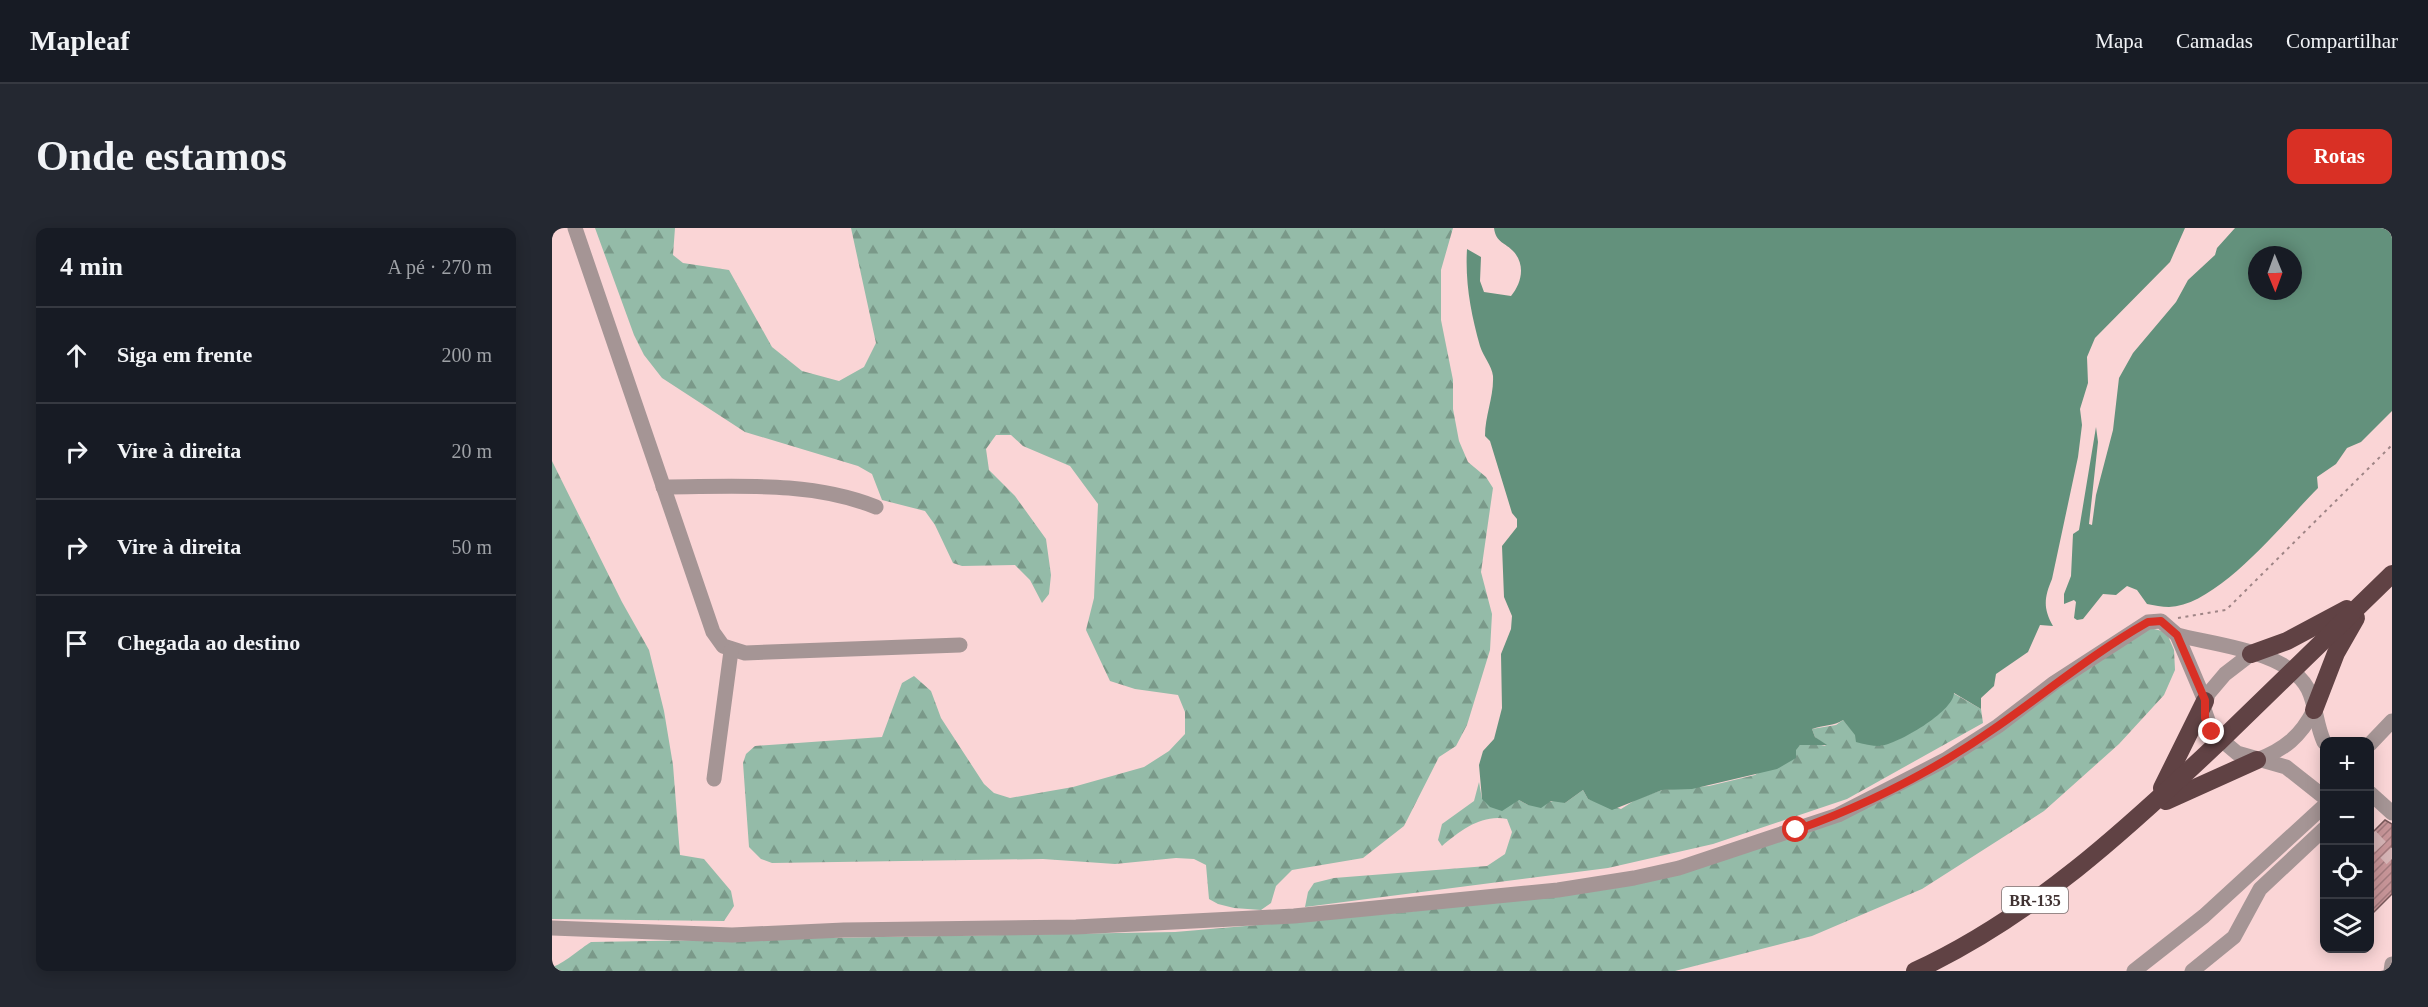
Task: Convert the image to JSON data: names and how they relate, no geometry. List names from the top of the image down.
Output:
{
  "streets": {
    "highway": ["BR-135"]
  },
  "north": "bottom",
  "page": {
    "header": "Mapleaf",
    "nav": ["Mapa", "Camadas", "Compartilhar"],
    "buttons": "Rotas",
    "title": "Onde estamos",
    "heading": ["4 min", "A pé · 270 m"],
    "list": [
      ["Siga em frente", "200 m"],
      ["Vire à direita", "20 m"],
      ["Vire à direita", "50 m"],
      "Chegada ao destino"
    ],
    "map_buttons": ["+", "−"]
  }
}
